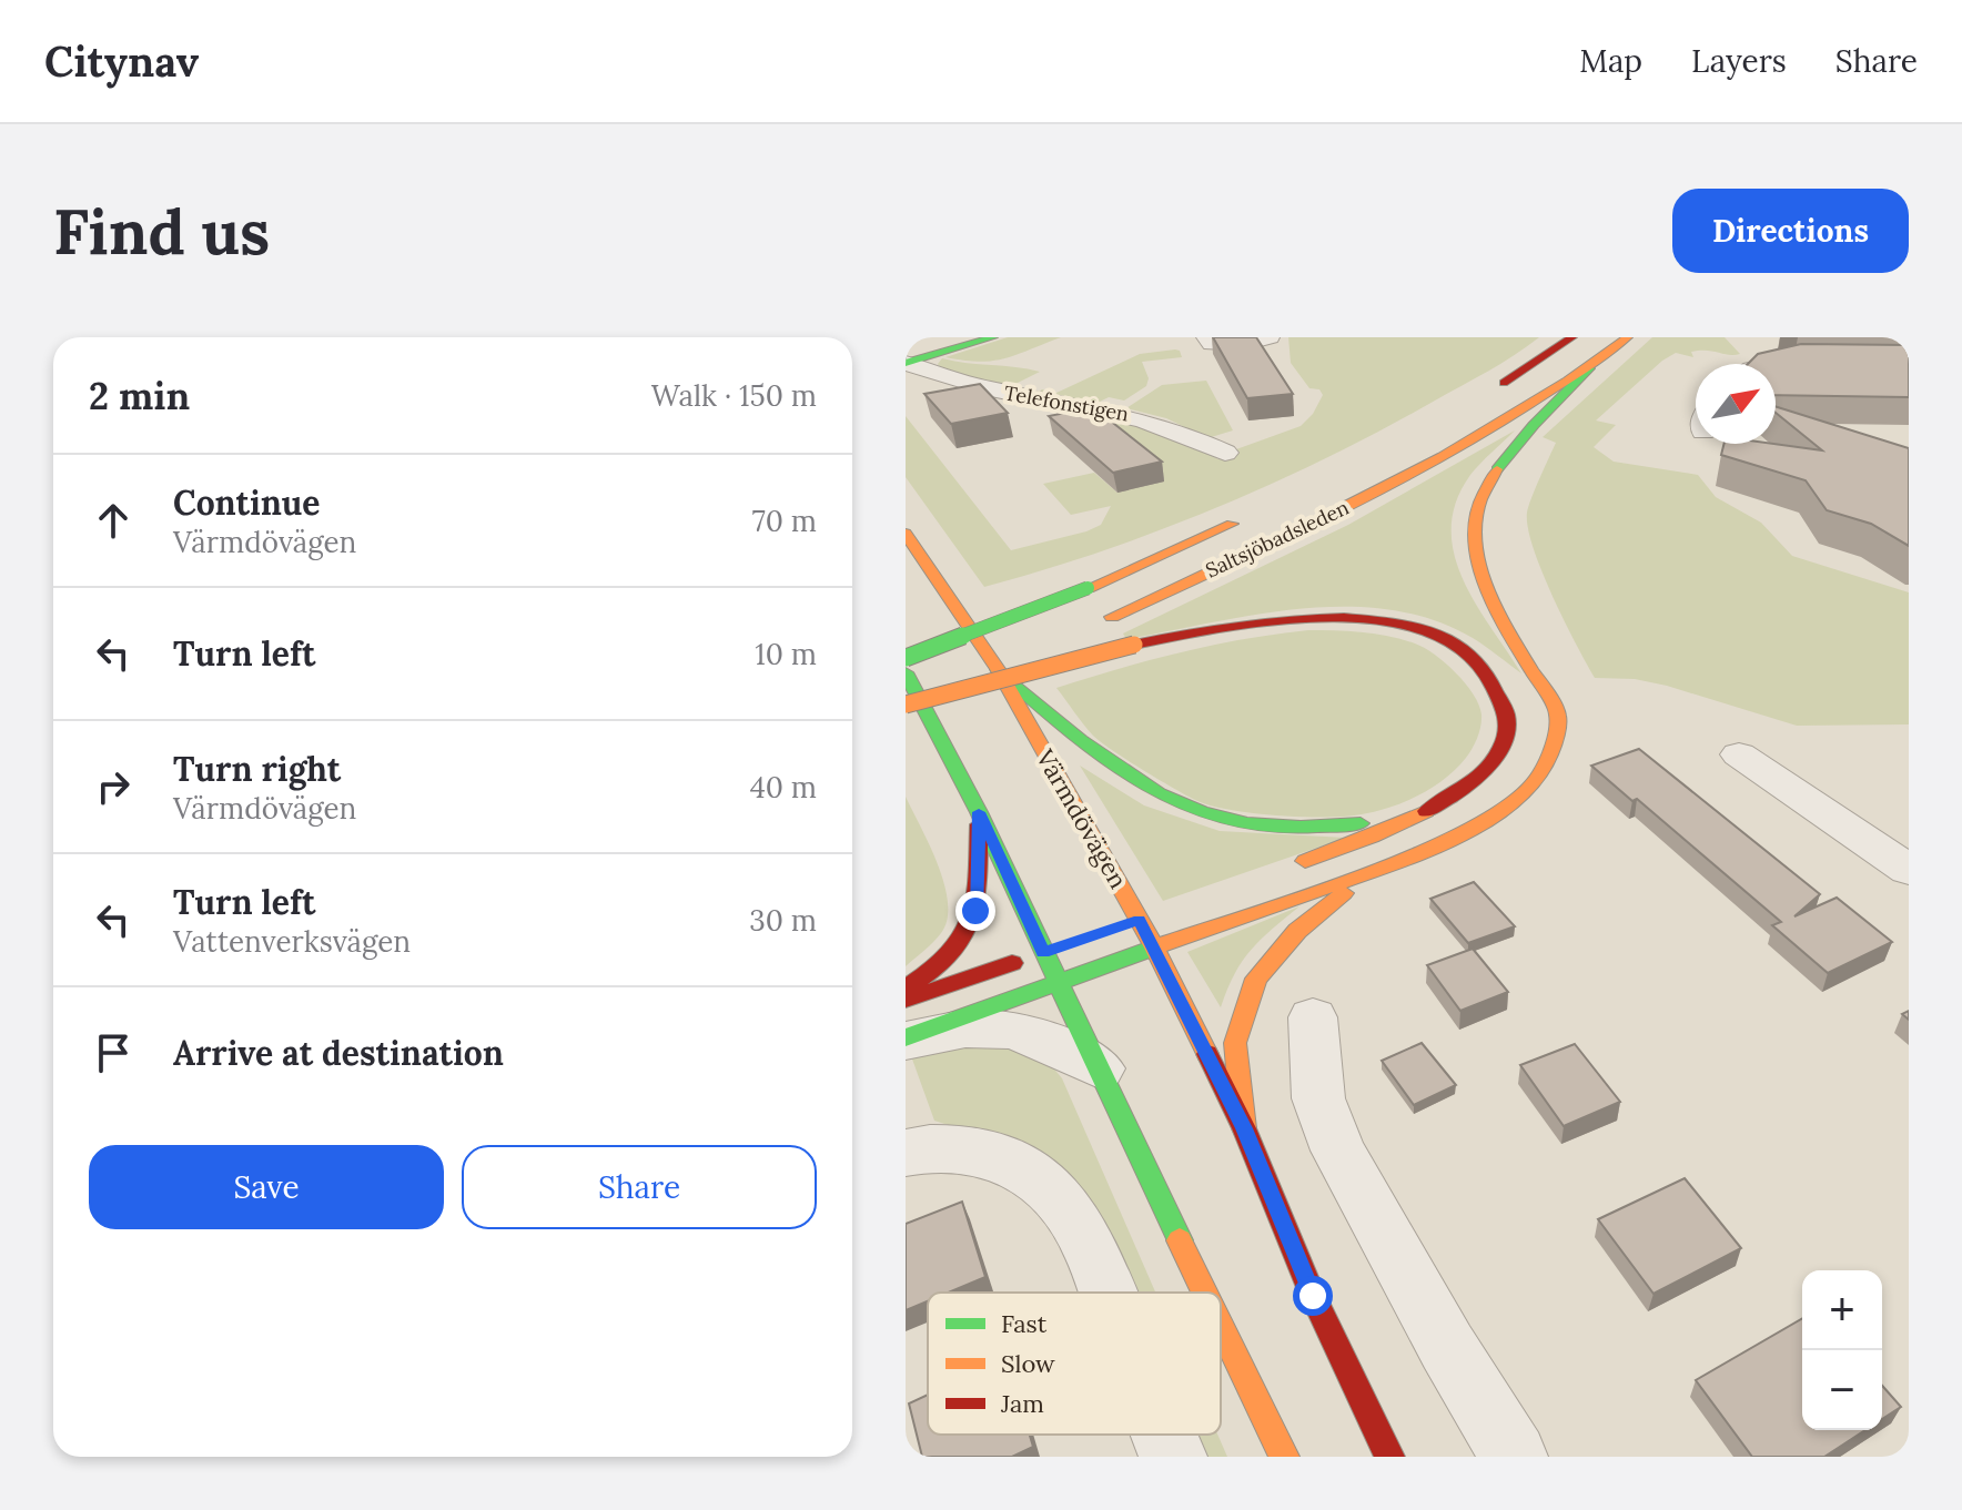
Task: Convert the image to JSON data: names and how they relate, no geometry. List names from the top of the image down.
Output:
{
  "streets": {
    "main road": ["Saltsjöbadsleden", "Värmdövägen"],
    "street": ["Telefonstigen"]
  },
  "legend": ["Fast", "Slow", "Jam"],
  "north": "top right",
  "page": {
    "header": "Citynav",
    "nav": ["Map", "Layers", "Share"],
    "buttons": [
      "Directions",
      ["Save", "Share"]
    ],
    "title": "Find us",
    "heading": ["2 min", "Walk · 150 m"],
    "list": [
      ["Continue", "Värmdövägen", "70 m"],
      ["Turn left", "10 m"],
      ["Turn right", "Värmdövägen", "40 m"],
      ["Turn left", "Vattenverksvägen", "30 m"],
      "Arrive at destination"
    ],
    "map_buttons": ["+", "−"]
  }
}
